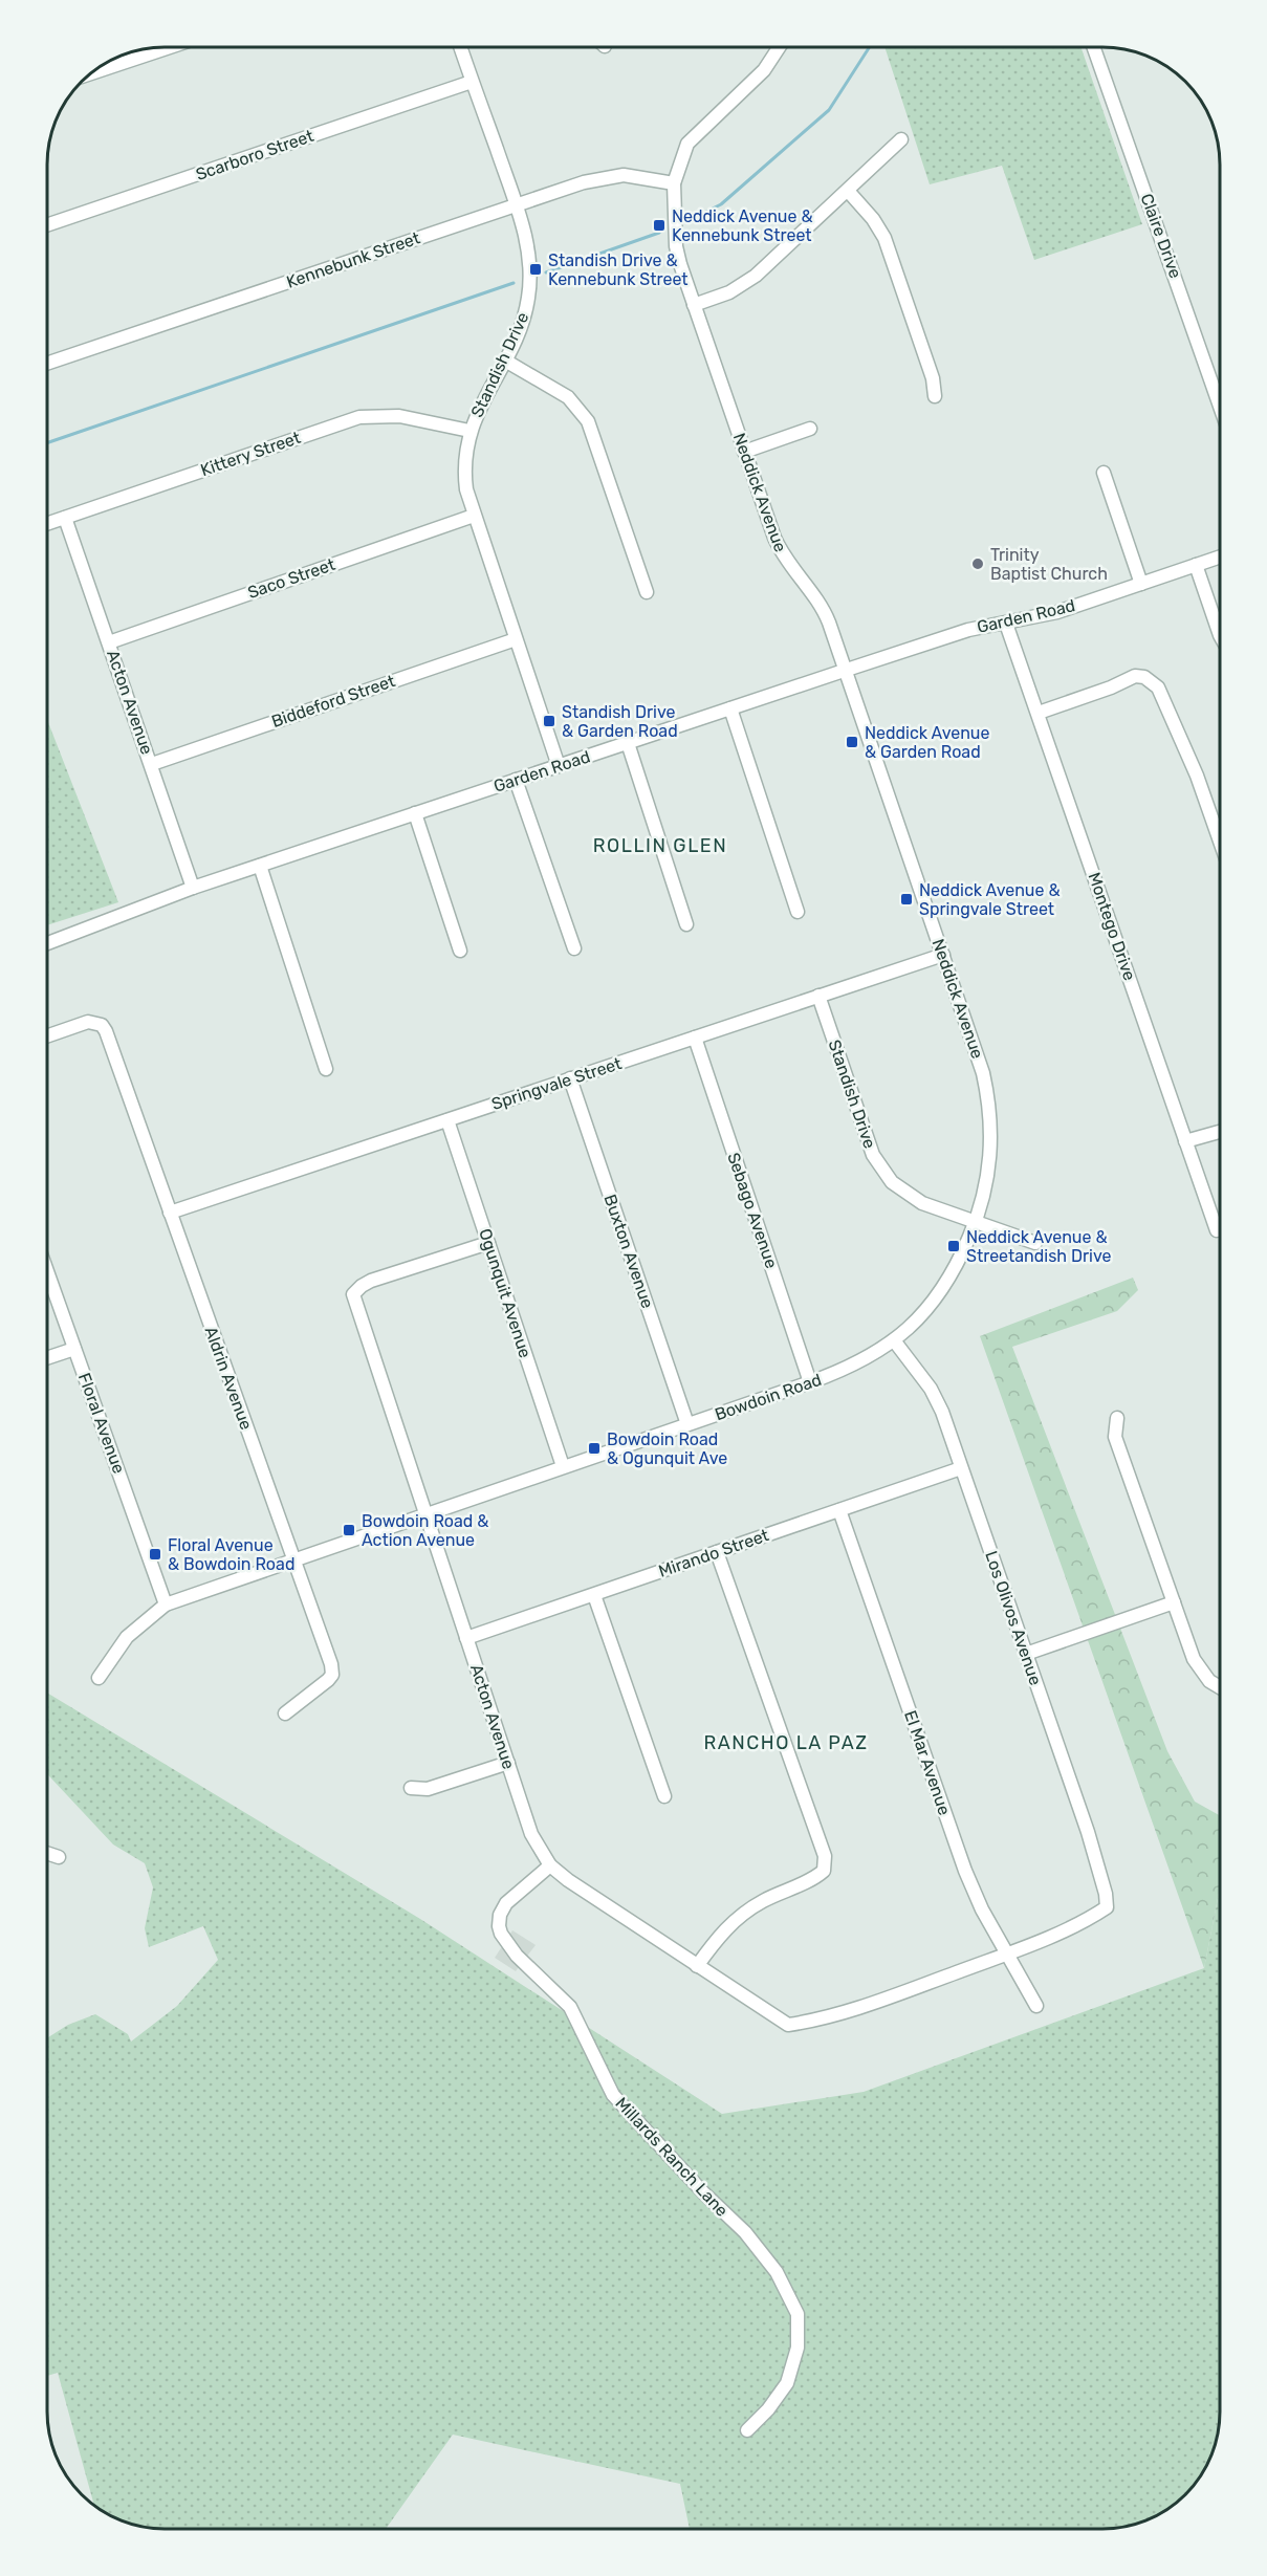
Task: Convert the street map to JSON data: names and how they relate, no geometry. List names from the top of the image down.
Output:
{
  "streets": {
    "street": [
      "Scarboro Street",
      "Claire Drive",
      "Kennebunk Street",
      "Standish Drive",
      "Kittery Street",
      "Neddick Avenue",
      "Saco Street",
      "Garden Road",
      "Biddeford Street",
      "Acton Avenue",
      "Montego Drive",
      "Springvale Street",
      "Sebago Avenue",
      "Buxton Avenue",
      "Ogunquit Avenue",
      "Aldrin Avenue",
      "Bowdoin Road",
      "Floral Avenue",
      "Mirando Street",
      "Los Olivos Avenue",
      "El Mar Avenue",
      "Millards Ranch Lane"
    ]
  },
  "crossings": [
    ["Scarboro Street", "Standish Drive"],
    ["Kennebunk Street", "Standish Drive"],
    ["Kennebunk Street", "Neddick Avenue"],
    ["Standish Drive", "Kittery Street"],
    ["Standish Drive", "Neddick Avenue"],
    ["Standish Drive", "Saco Street"],
    ["Standish Drive", "Garden Road"],
    ["Standish Drive", "Biddeford Street"],
    ["Standish Drive", "Springvale Street"],
    ["Standish Drive", "Bowdoin Road"],
    ["Kittery Street", "Acton Avenue"],
    ["Neddick Avenue", "Garden Road"],
    ["Neddick Avenue", "Springvale Street"],
    ["Neddick Avenue", "Bowdoin Road"],
    ["Saco Street", "Acton Avenue"],
    ["Garden Road", "Acton Avenue"],
    ["Garden Road", "Montego Drive"],
    ["Biddeford Street", "Acton Avenue"],
    ["Acton Avenue", "Ogunquit Avenue"],
    ["Acton Avenue", "Bowdoin Road"],
    ["Acton Avenue", "Mirando Street"],
    ["Acton Avenue", "Los Olivos Avenue"],
    ["Acton Avenue", "El Mar Avenue"],
    ["Acton Avenue", "Millards Ranch Lane"],
    ["Springvale Street", "Sebago Avenue"],
    ["Springvale Street", "Buxton Avenue"],
    ["Springvale Street", "Ogunquit Avenue"],
    ["Springvale Street", "Aldrin Avenue"],
    ["Sebago Avenue", "Bowdoin Road"],
    ["Buxton Avenue", "Bowdoin Road"],
    ["Ogunquit Avenue", "Bowdoin Road"],
    ["Aldrin Avenue", "Bowdoin Road"],
    ["Bowdoin Road", "Floral Avenue"],
    ["Bowdoin Road", "Los Olivos Avenue"],
    ["Mirando Street", "Los Olivos Avenue"],
    ["Mirando Street", "El Mar Avenue"],
    ["Los Olivos Avenue", "El Mar Avenue"]
  ],
  "districts": ["ROLLIN GLEN", "RANCHO LA PAZ"],
  "places": {
    "transit": [
      "Neddick Avenue & Kennebunk Street",
      "Standish Drive & Kennebunk Street",
      "Standish Drive & Garden Road",
      "Neddick Avenue & Garden Road",
      "Neddick Avenue & Springvale Street",
      "Neddick Avenue & Streetandish Drive",
      "Bowdoin Road & Ogunquit Ave",
      "Bowdoin Road & Action Avenue",
      "Floral Avenue & Bowdoin Road"
    ],
    "other": ["Trinity Baptist Church"]
  }
}
